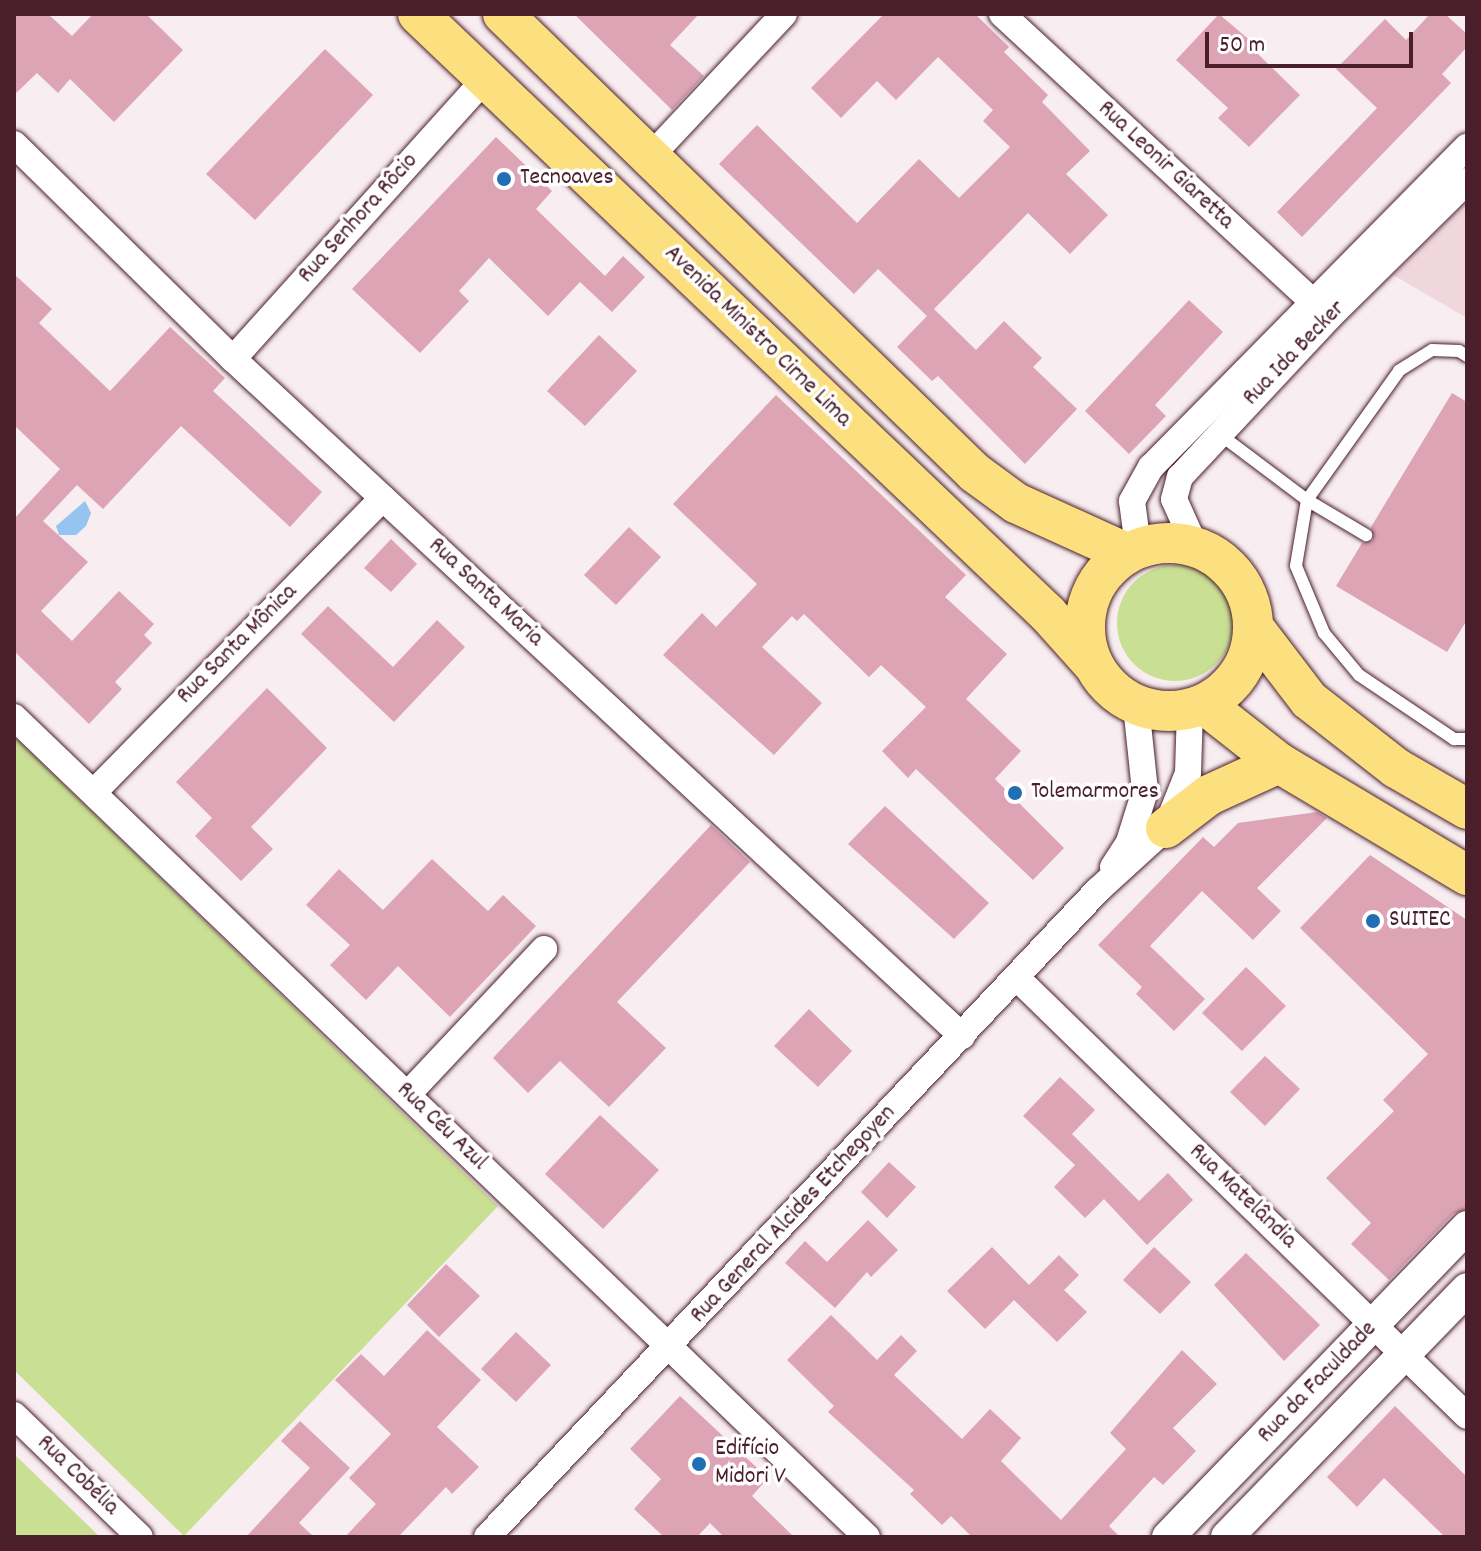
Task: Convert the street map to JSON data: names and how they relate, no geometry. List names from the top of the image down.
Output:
{
  "streets": {
    "main road": ["Avenida Ministro Cirne Lima"],
    "street": [
      "Rua Leonir Giaretta",
      "Rua Senhora Rôcio",
      "Rua Ida Becker",
      "Rua Santa Maria",
      "Rua Santa Mônica",
      "Rua Céu Azul",
      "Rua Matelândia",
      "Rua General Alcides Etchegoyen",
      "Rua da Faculdade",
      "Rua Cobélia"
    ]
  },
  "crossings": [
    ["Rua Leonir Giaretta", "Rua Ida Becker"],
    ["Rua Senhora Rôcio", "Avenida Ministro Cirne Lima"],
    ["Rua Senhora Rôcio", "Rua Santa Maria"],
    ["Avenida Ministro Cirne Lima", "Rua Ida Becker"],
    ["Avenida Ministro Cirne Lima", "Rua General Alcides Etchegoyen"],
    ["Rua Ida Becker", "Rua General Alcides Etchegoyen"],
    ["Rua Santa Maria", "Rua Santa Mônica"],
    ["Rua Santa Maria", "Rua General Alcides Etchegoyen"],
    ["Rua Santa Mônica", "Rua Céu Azul"],
    ["Rua Céu Azul", "Rua General Alcides Etchegoyen"],
    ["Rua Matelândia", "Rua General Alcides Etchegoyen"],
    ["Rua Matelândia", "Rua da Faculdade"]
  ],
  "places": [
    "Tecnoaves",
    "Tolemarmores",
    "SUITEC",
    "Edifício Midori V"
  ],
  "scale_bar": "50 m"
}
